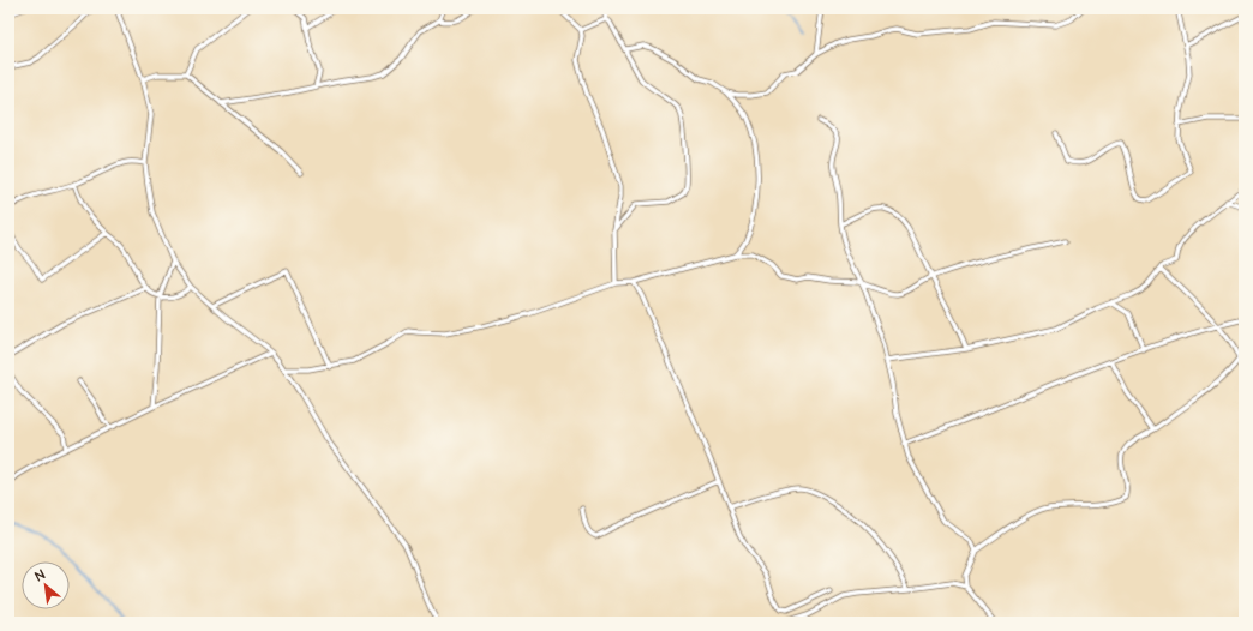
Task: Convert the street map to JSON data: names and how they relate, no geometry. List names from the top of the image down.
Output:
{
  "north": "top left"
}
